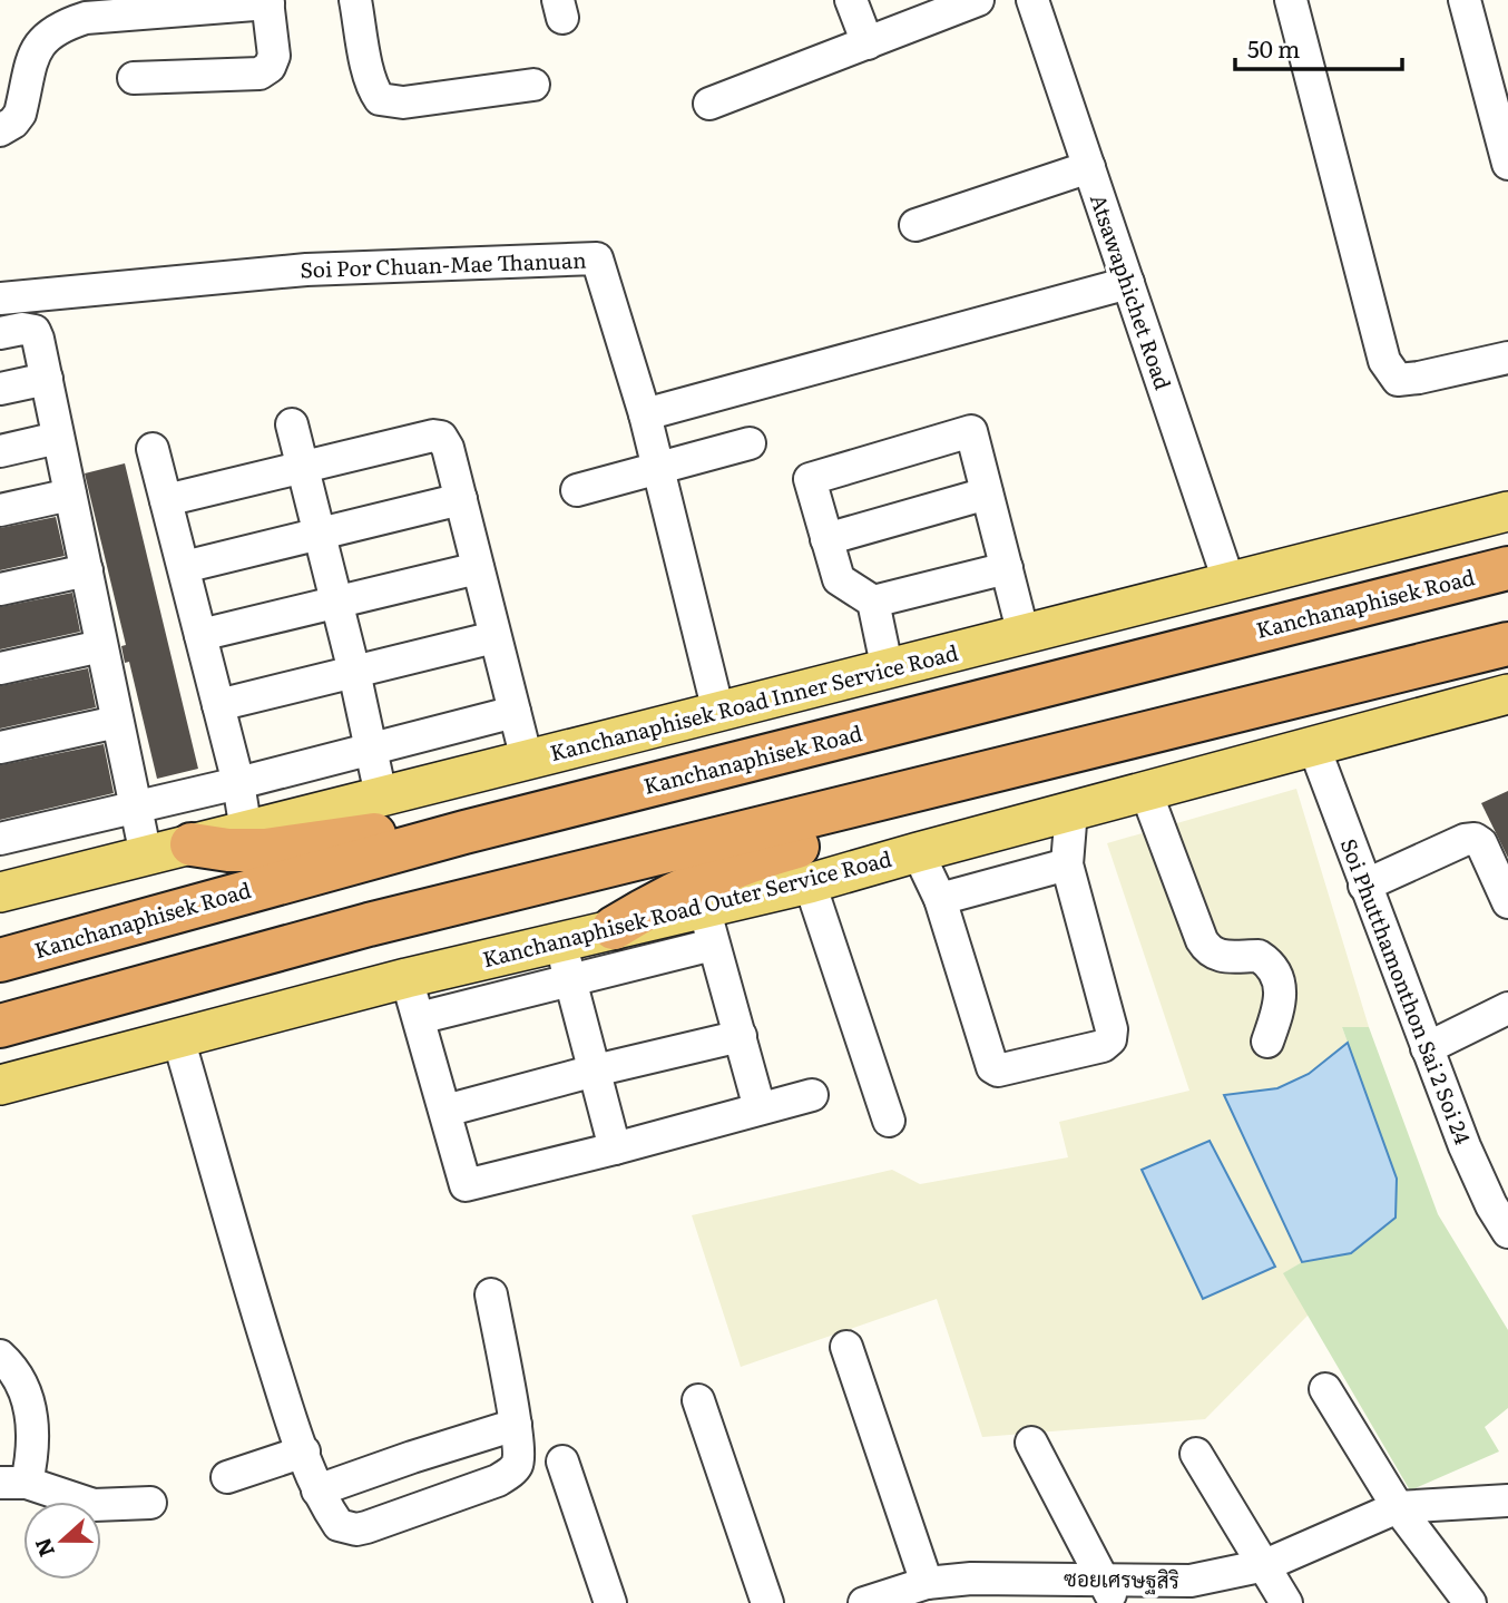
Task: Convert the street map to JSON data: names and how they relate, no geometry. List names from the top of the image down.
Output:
{
  "streets": {
    "highway": ["Kanchanaphisek Road"],
    "main road": ["Kanchanaphisek Road Inner Service Road", "Kanchanaphisek Road Outer Service Road"],
    "street": [
      "Soi Por Chuan-Mae Thanuan",
      "Atsawaphichet Road",
      "Soi Phutthamonthon Sai 2 Soi 24",
      "ซอยเศรษฐสิริ"
    ]
  },
  "crossings": [
    ["Atsawaphichet Road", "Kanchanaphisek Road Inner Service Road"],
    ["Kanchanaphisek Road Outer Service Road", "Soi Phutthamonthon Sai 2 Soi 24"]
  ],
  "scale_bar": "50 m",
  "north": "left"
}
